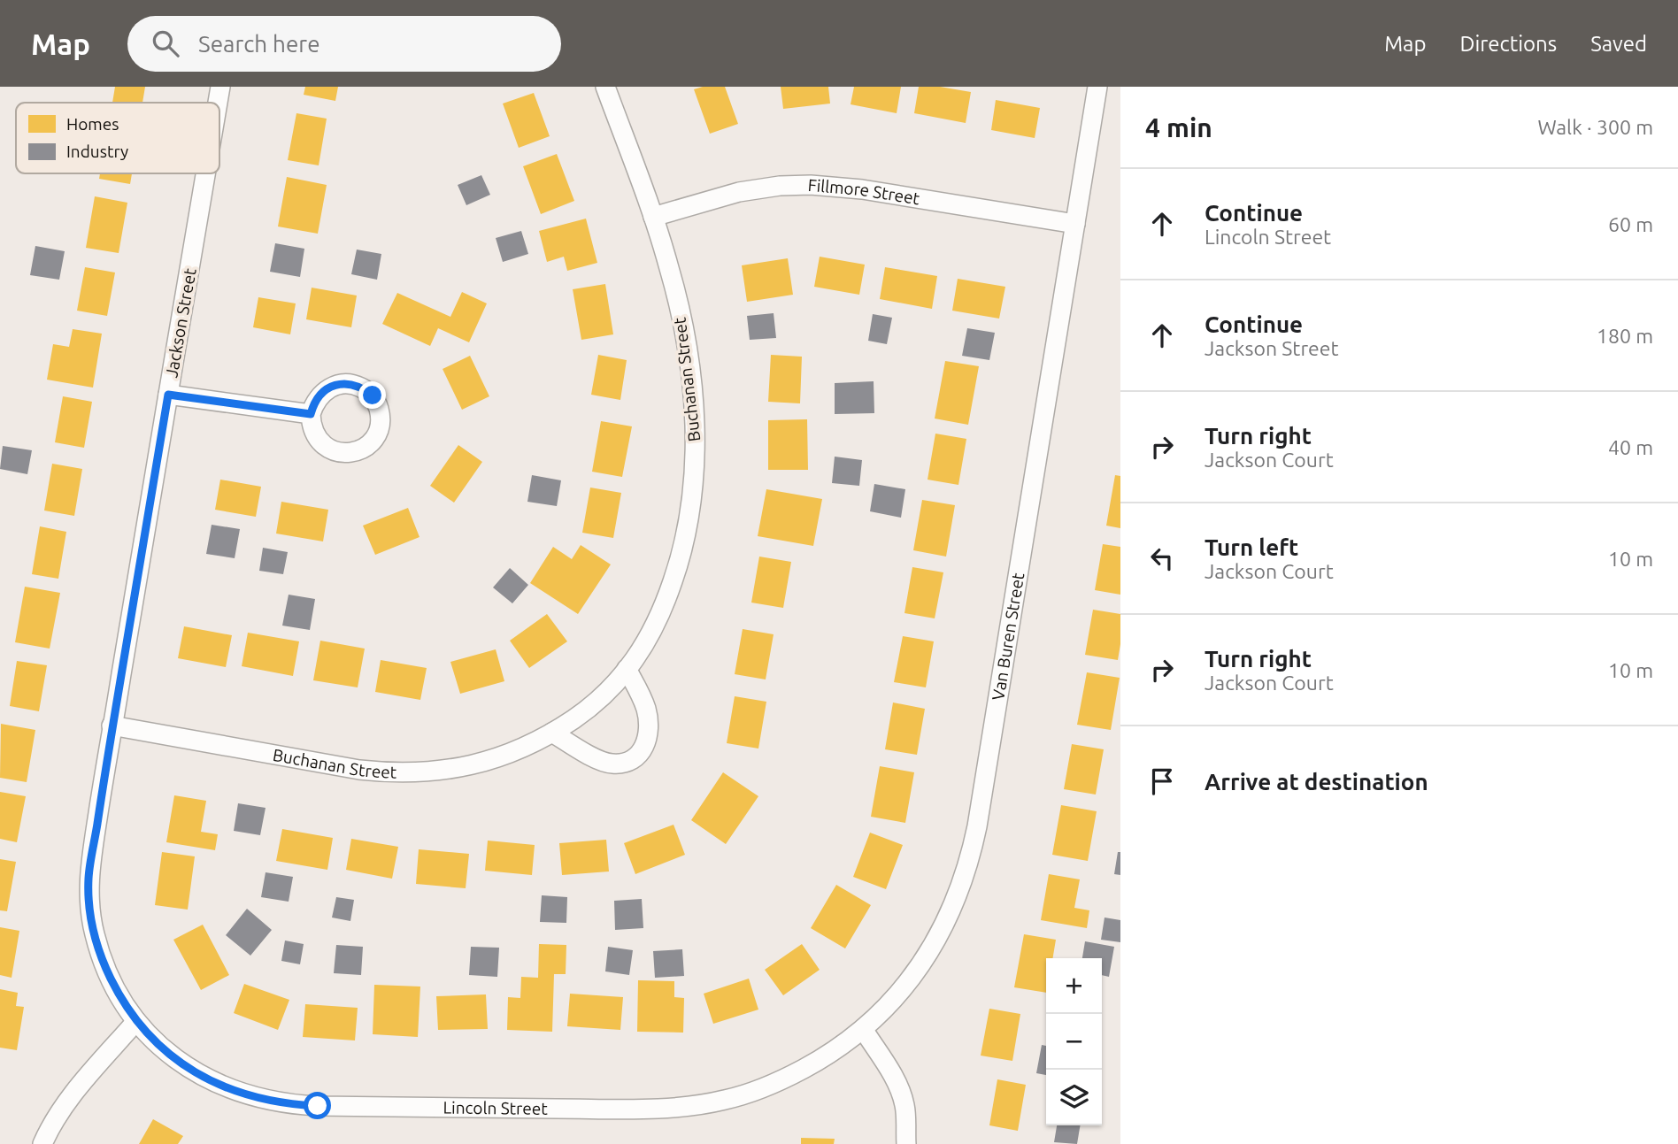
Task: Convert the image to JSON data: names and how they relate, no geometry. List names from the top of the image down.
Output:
{
  "streets": {
    "street": [
      "Fillmore Street",
      "Jackson Street",
      "Buchanan Street",
      "Van Buren Street",
      "Lincoln Street"
    ]
  },
  "crossings": [
    ["Fillmore Street", "Buchanan Street"],
    ["Fillmore Street", "Van Buren Street"],
    ["Jackson Street", "Buchanan Street"],
    ["Jackson Street", "Lincoln Street"],
    ["Van Buren Street", "Lincoln Street"]
  ],
  "legend": ["Homes", "Industry"],
  "page": {
    "header": "Map",
    "search": "Search here",
    "nav": ["Map", "Directions", "Saved"],
    "heading": ["4 min", "Walk · 300 m"],
    "list": [
      ["Continue", "Lincoln Street", "60 m"],
      ["Continue", "Jackson Street", "180 m"],
      ["Turn right", "Jackson Court", "40 m"],
      ["Turn left", "Jackson Court", "10 m"],
      ["Turn right", "Jackson Court", "10 m"],
      "Arrive at destination"
    ],
    "map_buttons": ["+", "−"]
  }
}
